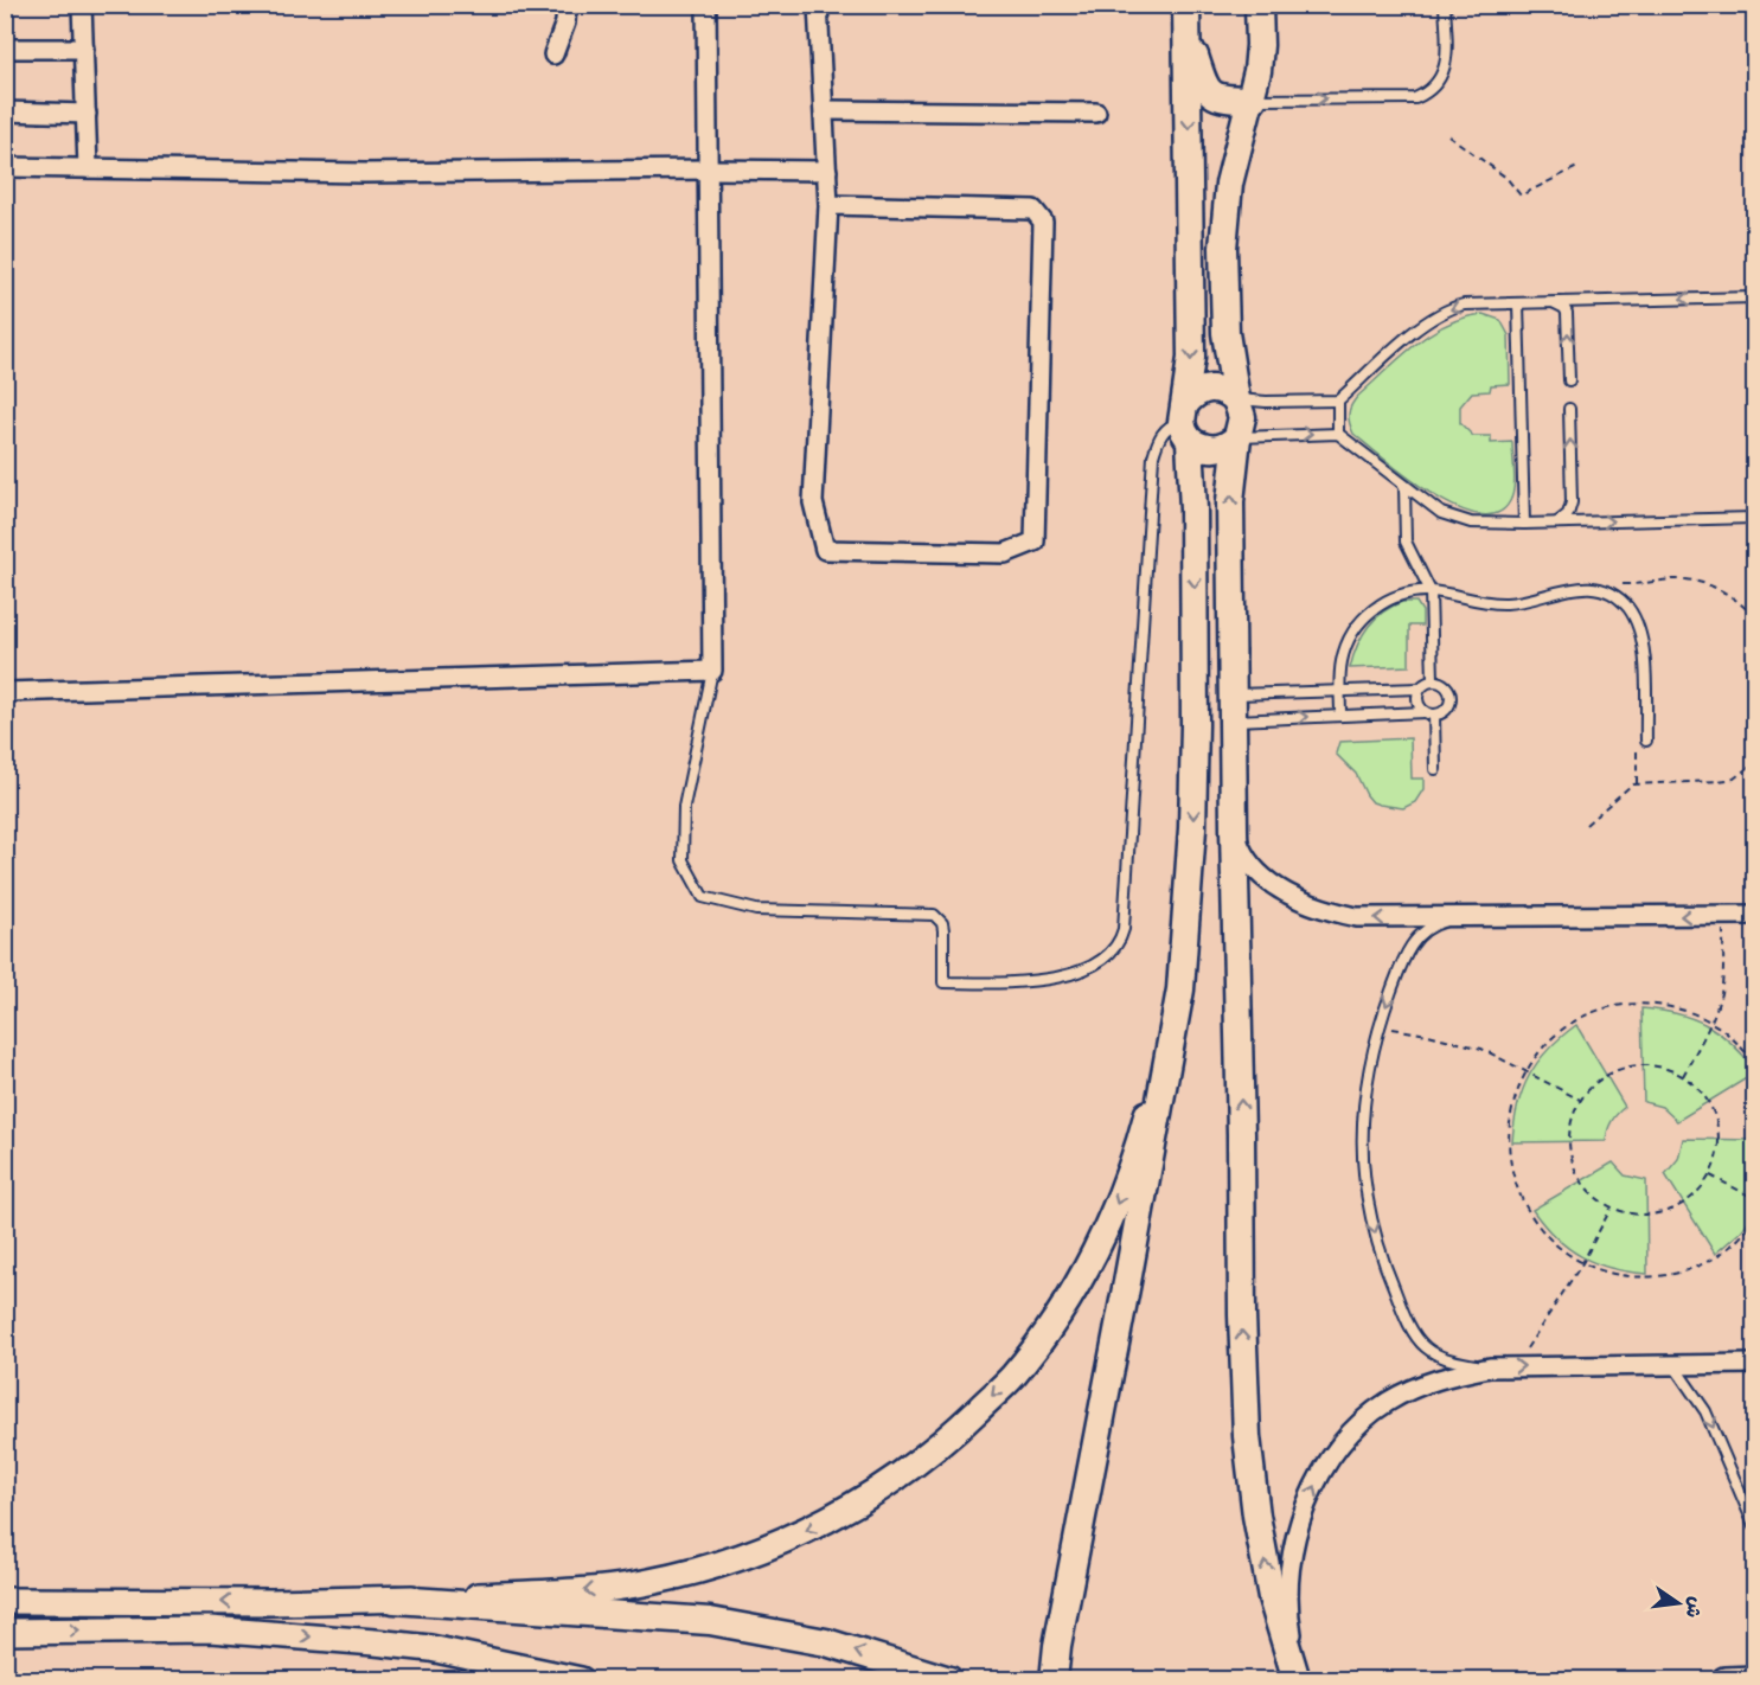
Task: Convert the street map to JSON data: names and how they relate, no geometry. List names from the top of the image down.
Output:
{
  "north": "right"
}
